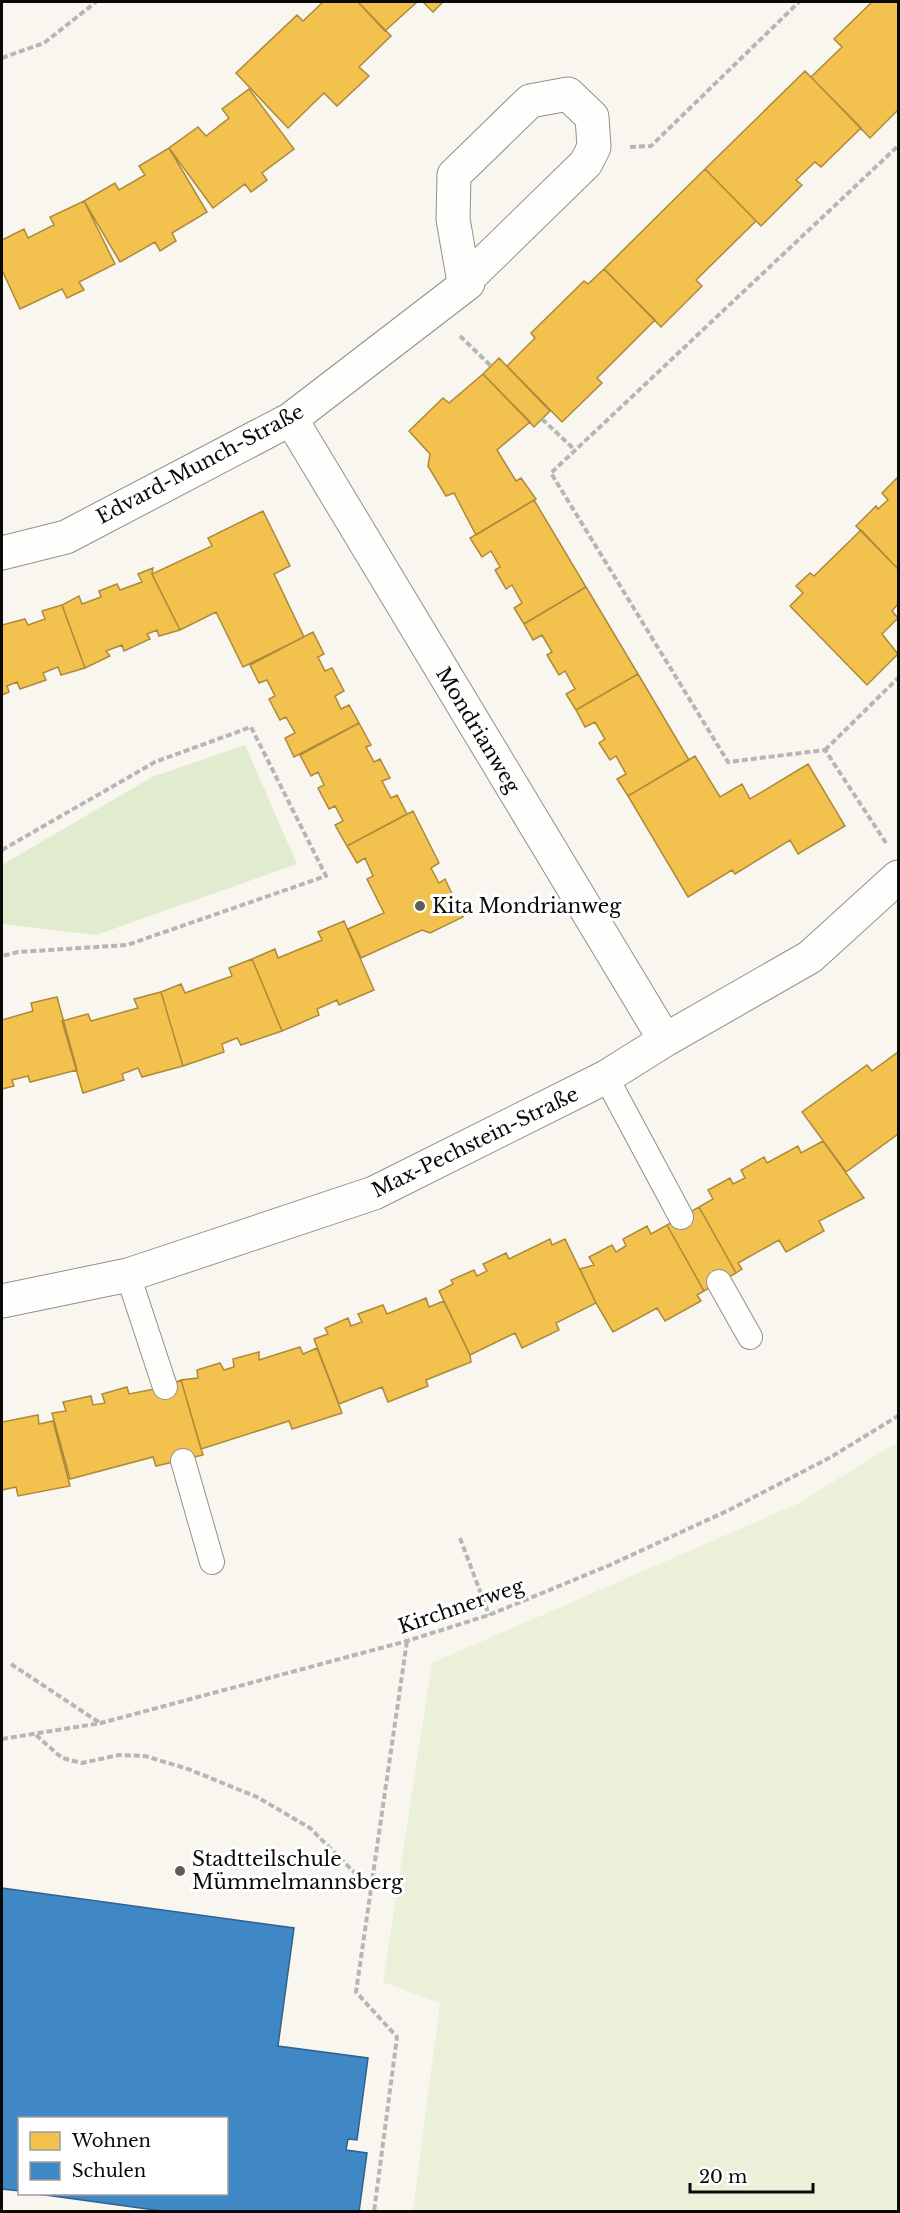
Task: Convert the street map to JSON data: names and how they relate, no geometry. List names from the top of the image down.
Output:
{
  "streets": {
    "street": ["Edvard-Munch-Straße", "Mondrianweg", "Max-Pechstein-Straße"],
    "path": ["Kirchnerweg"]
  },
  "crossings": [
    ["Edvard-Munch-Straße", "Mondrianweg"],
    ["Mondrianweg", "Max-Pechstein-Straße"]
  ],
  "places": ["Kita Mondrianweg", "Stadtteilschule Mümmelmannsberg"],
  "legend": ["Wohnen", "Schulen"],
  "scale_bar": "20 m"
}
